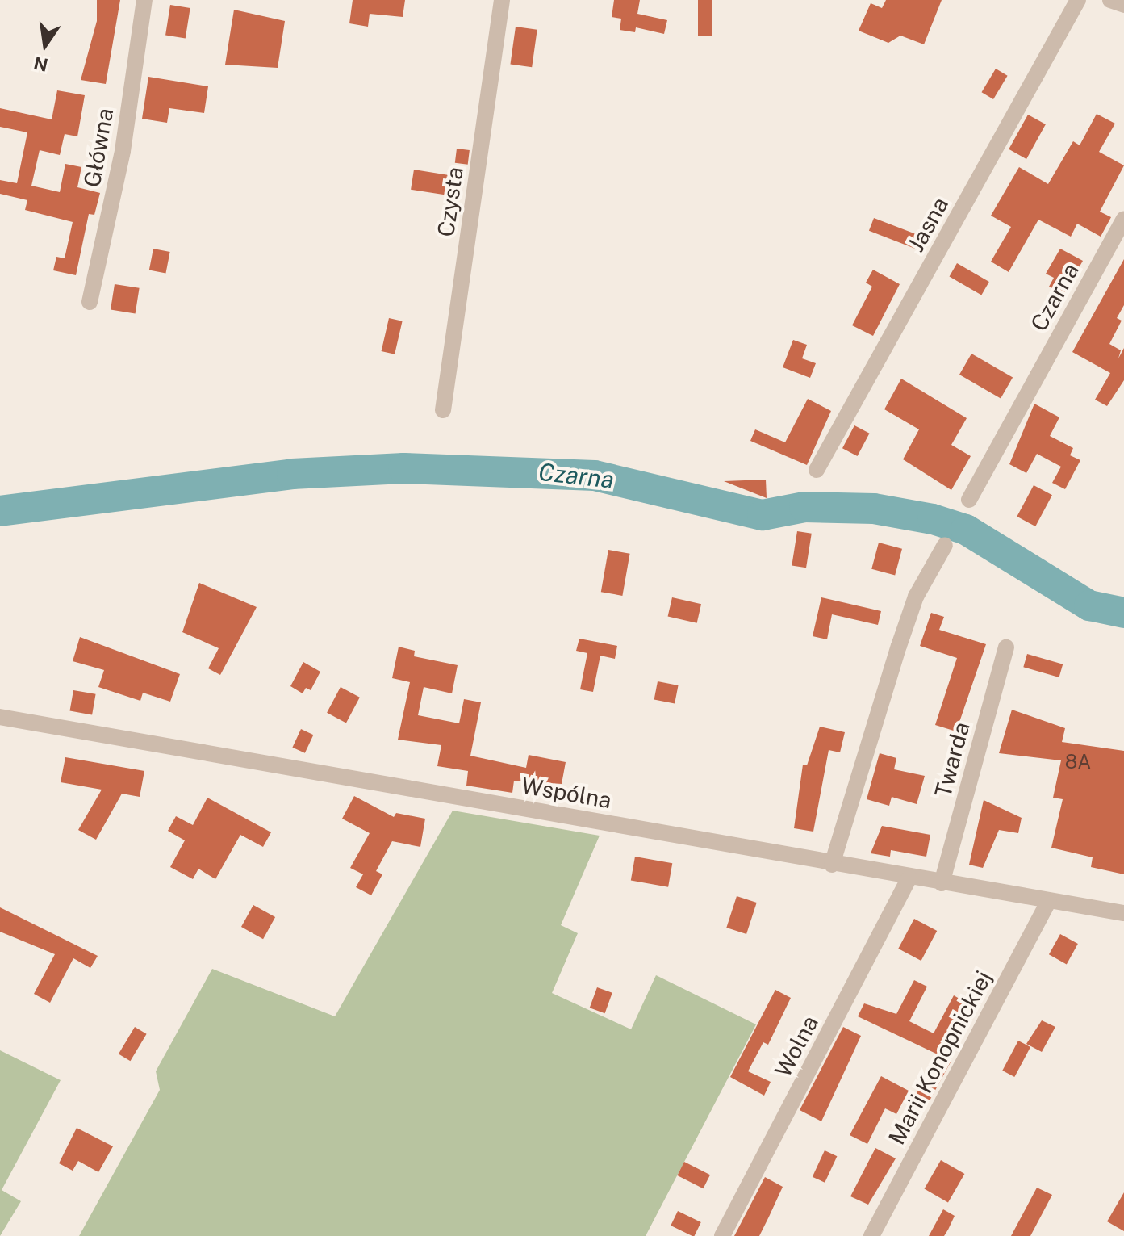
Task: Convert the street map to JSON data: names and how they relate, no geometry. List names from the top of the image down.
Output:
{
  "streets": {
    "street": [
      "Główna",
      "Czysta",
      "Jasna",
      "Czarna",
      "Twarda",
      "Wspólna",
      "Wolna",
      "Marii Konopnickiej"
    ]
  },
  "crossings": [
    ["Twarda", "Wspólna"],
    ["Wspólna", "Wolna"],
    ["Wspólna", "Marii Konopnickiej"]
  ],
  "water": ["Czarna"],
  "house_numbers": ["8A"],
  "north": "bottom"
}
